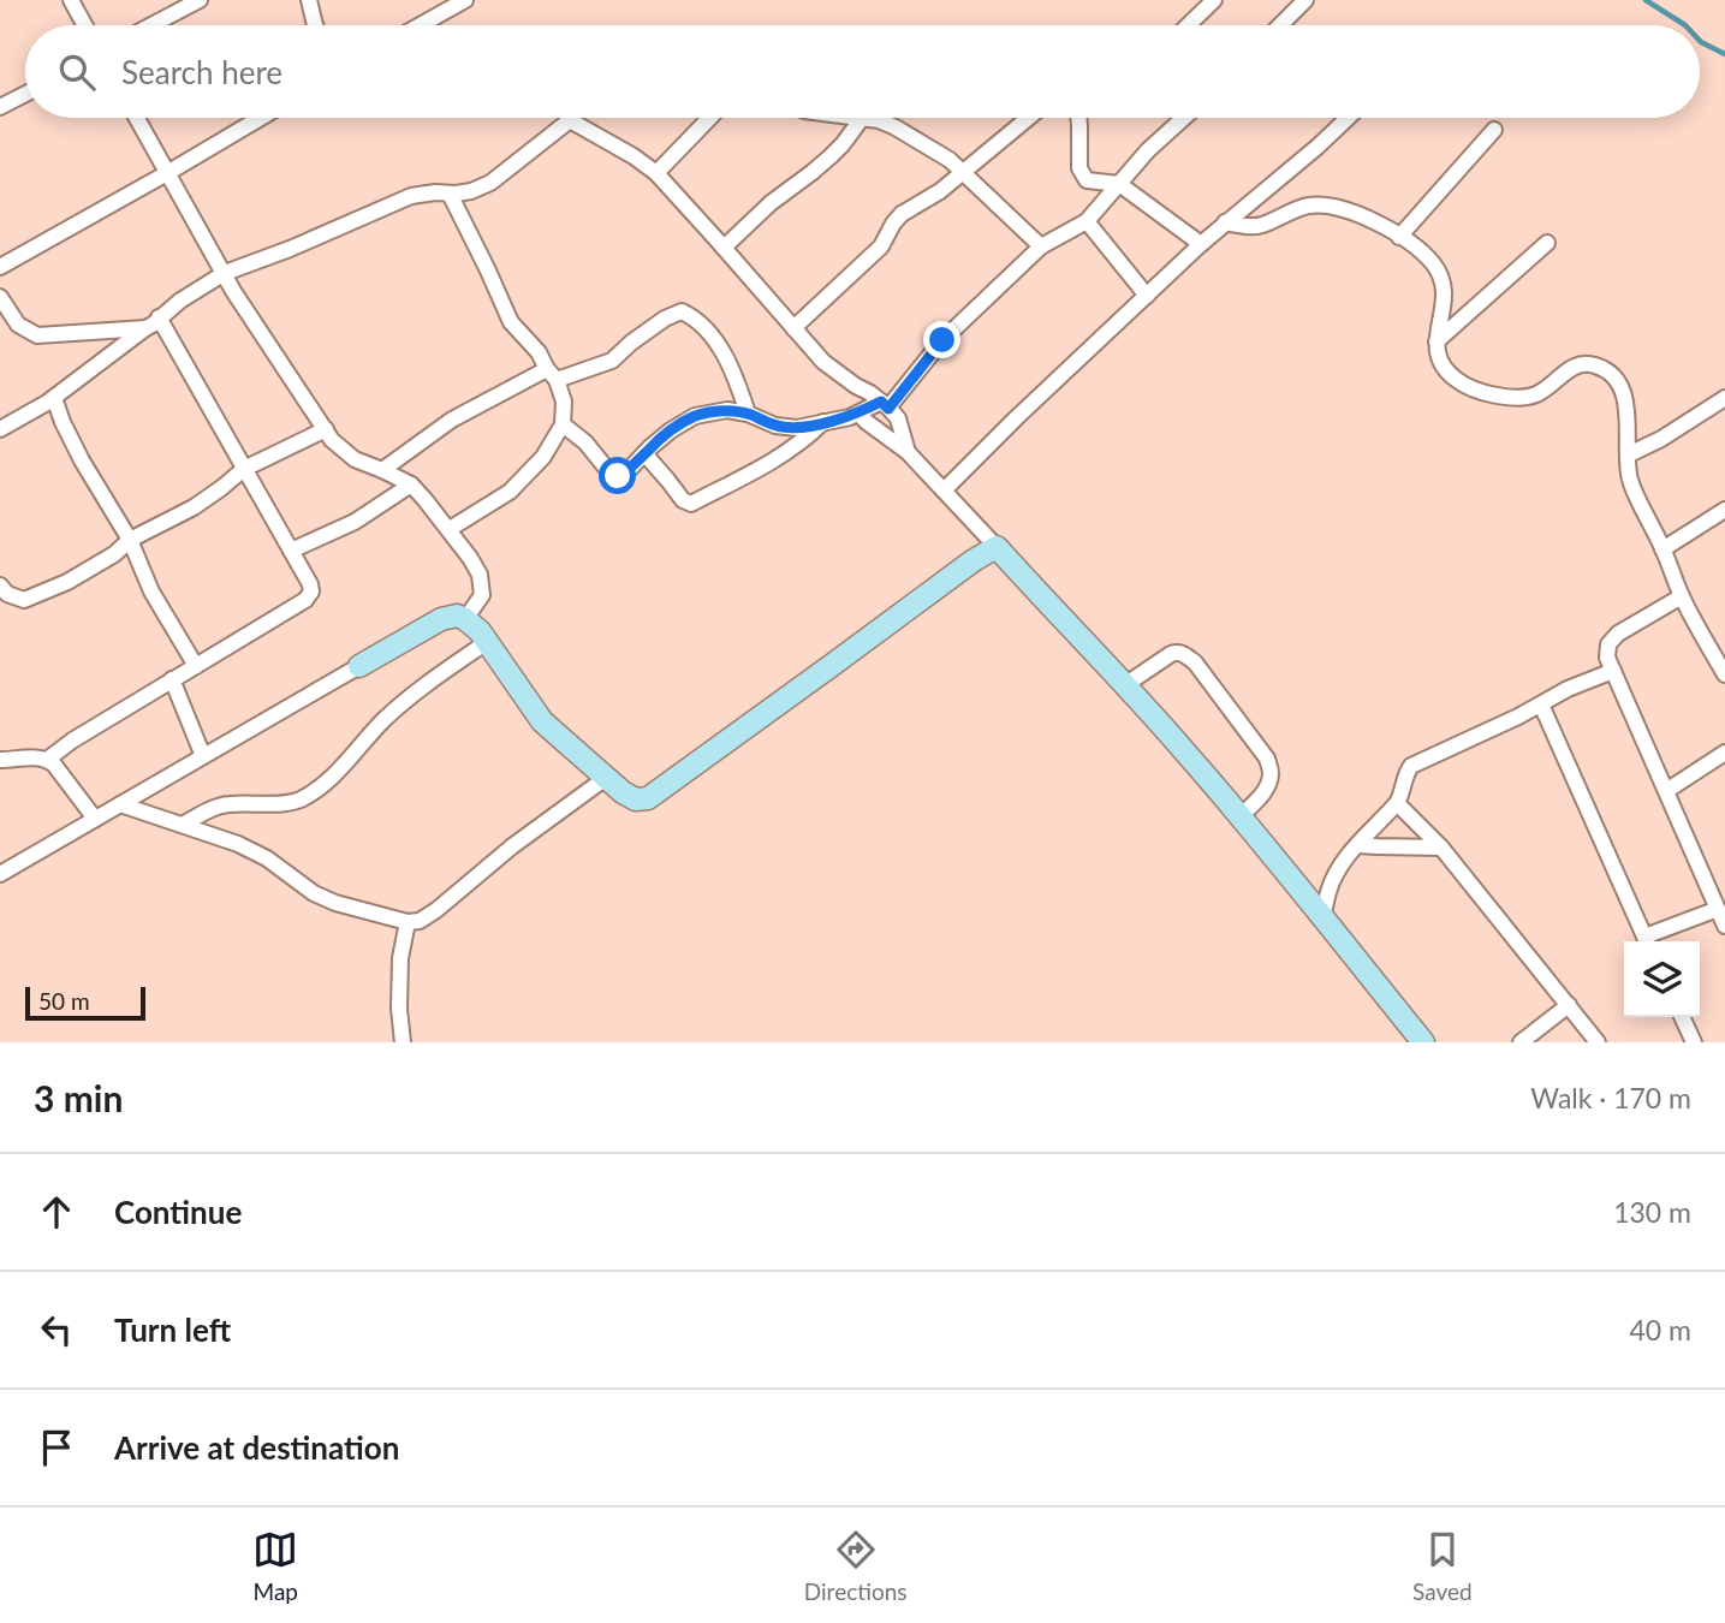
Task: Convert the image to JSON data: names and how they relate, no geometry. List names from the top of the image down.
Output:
{
  "scale_bar": "50 m",
  "page": {
    "search": "Search here",
    "scale": "50 m",
    "heading": ["3 min", "Walk · 170 m"],
    "list": [
      ["Continue", "130 m"],
      ["Turn left", "40 m"],
      "Arrive at destination"
    ],
    "nav": ["Map", "Directions", "Saved"]
  }
}
